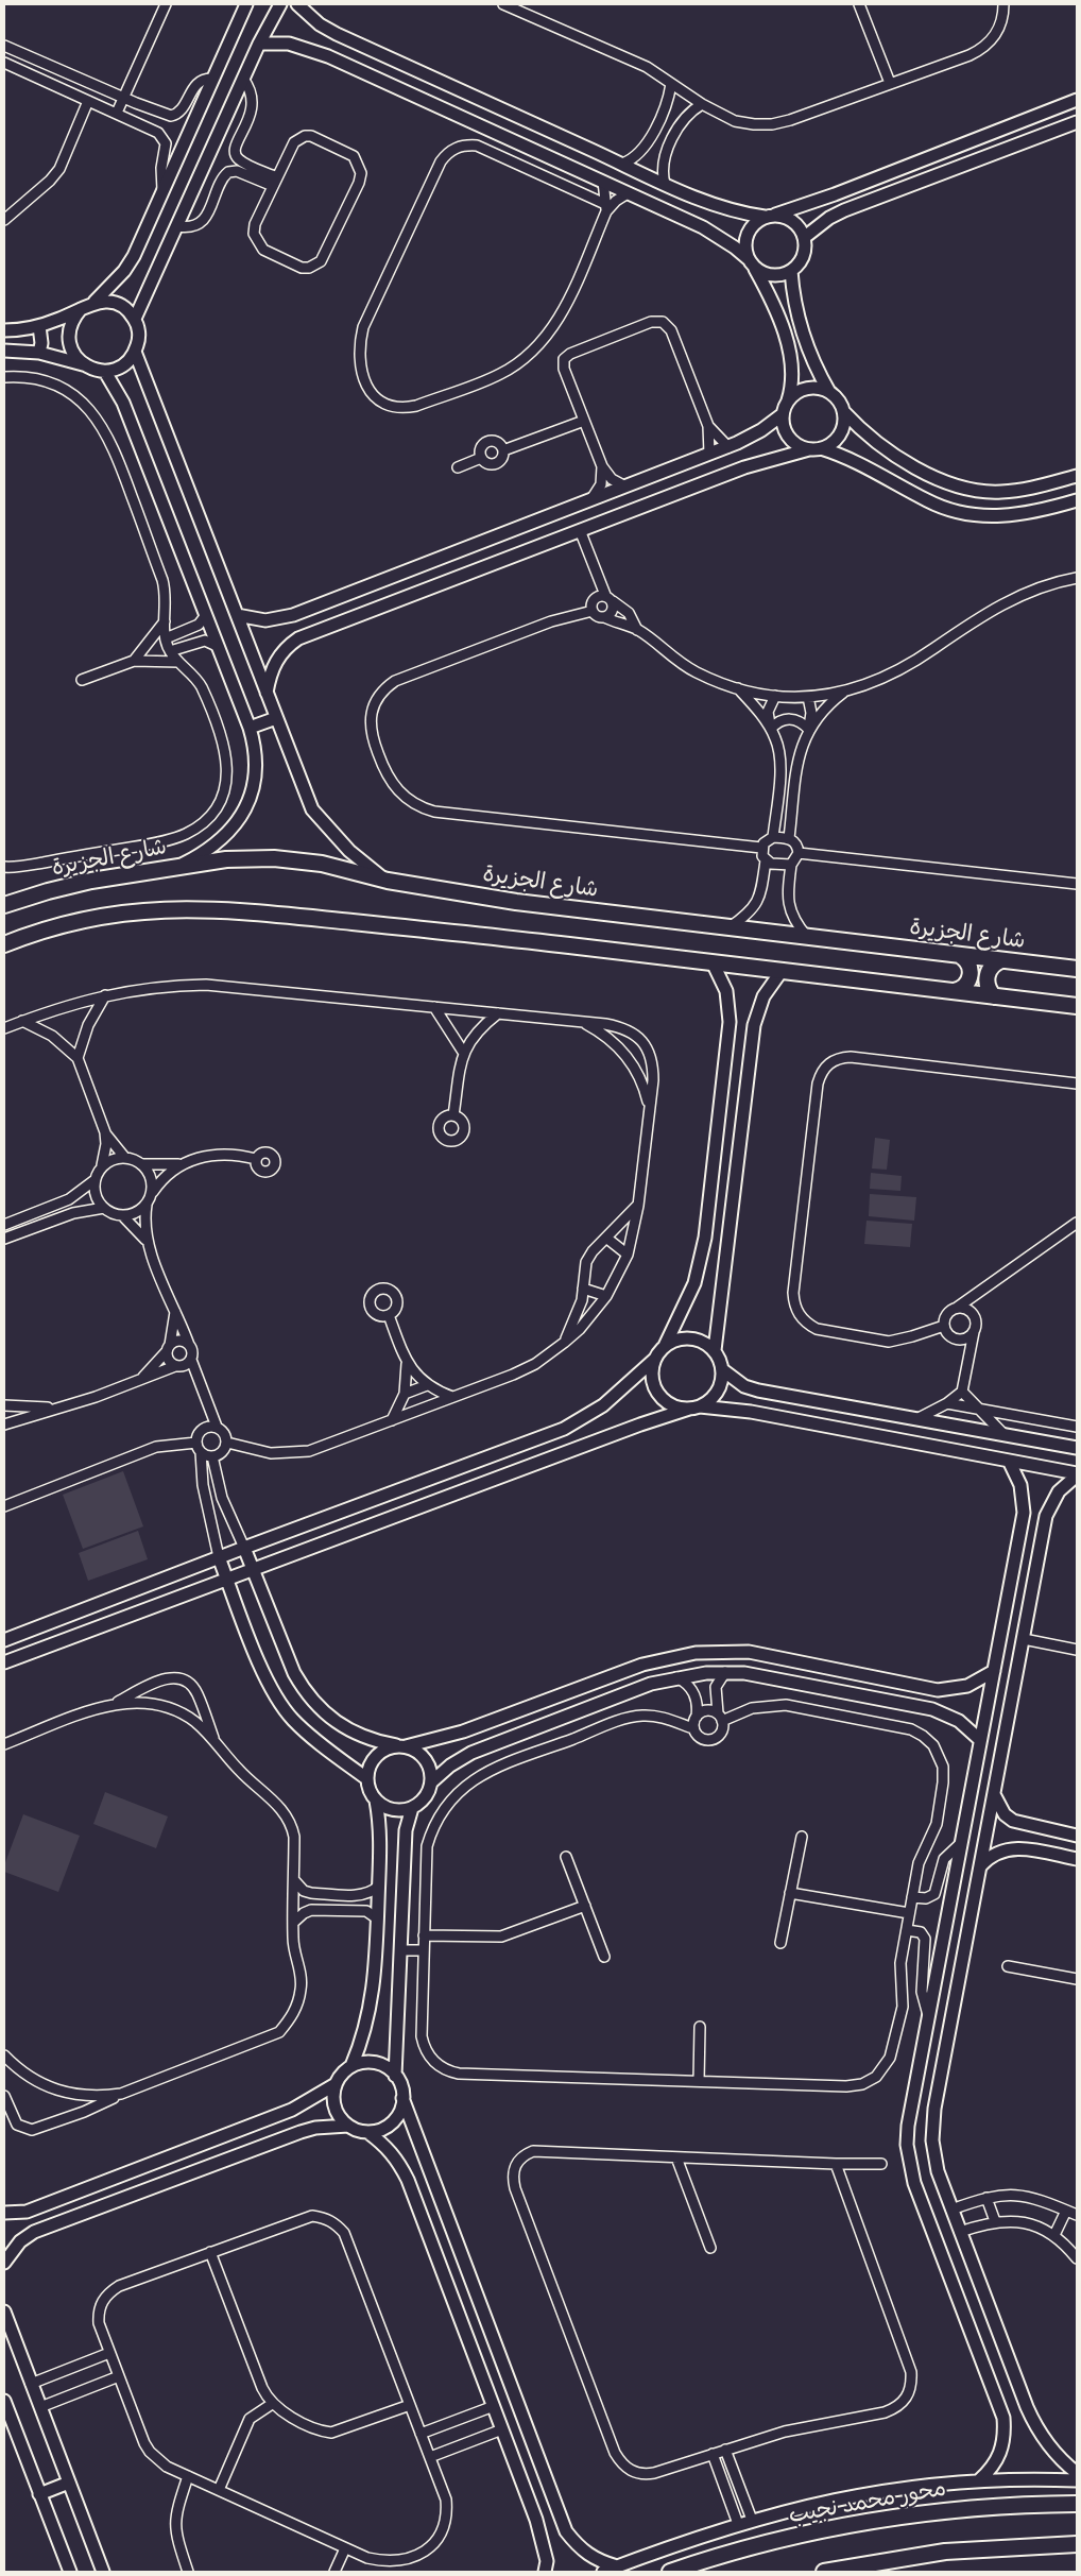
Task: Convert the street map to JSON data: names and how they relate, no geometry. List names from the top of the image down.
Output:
{
  "streets": {
    "main road": ["شارع الجزيرة", "محور محمد نجيب"]
  }
}
